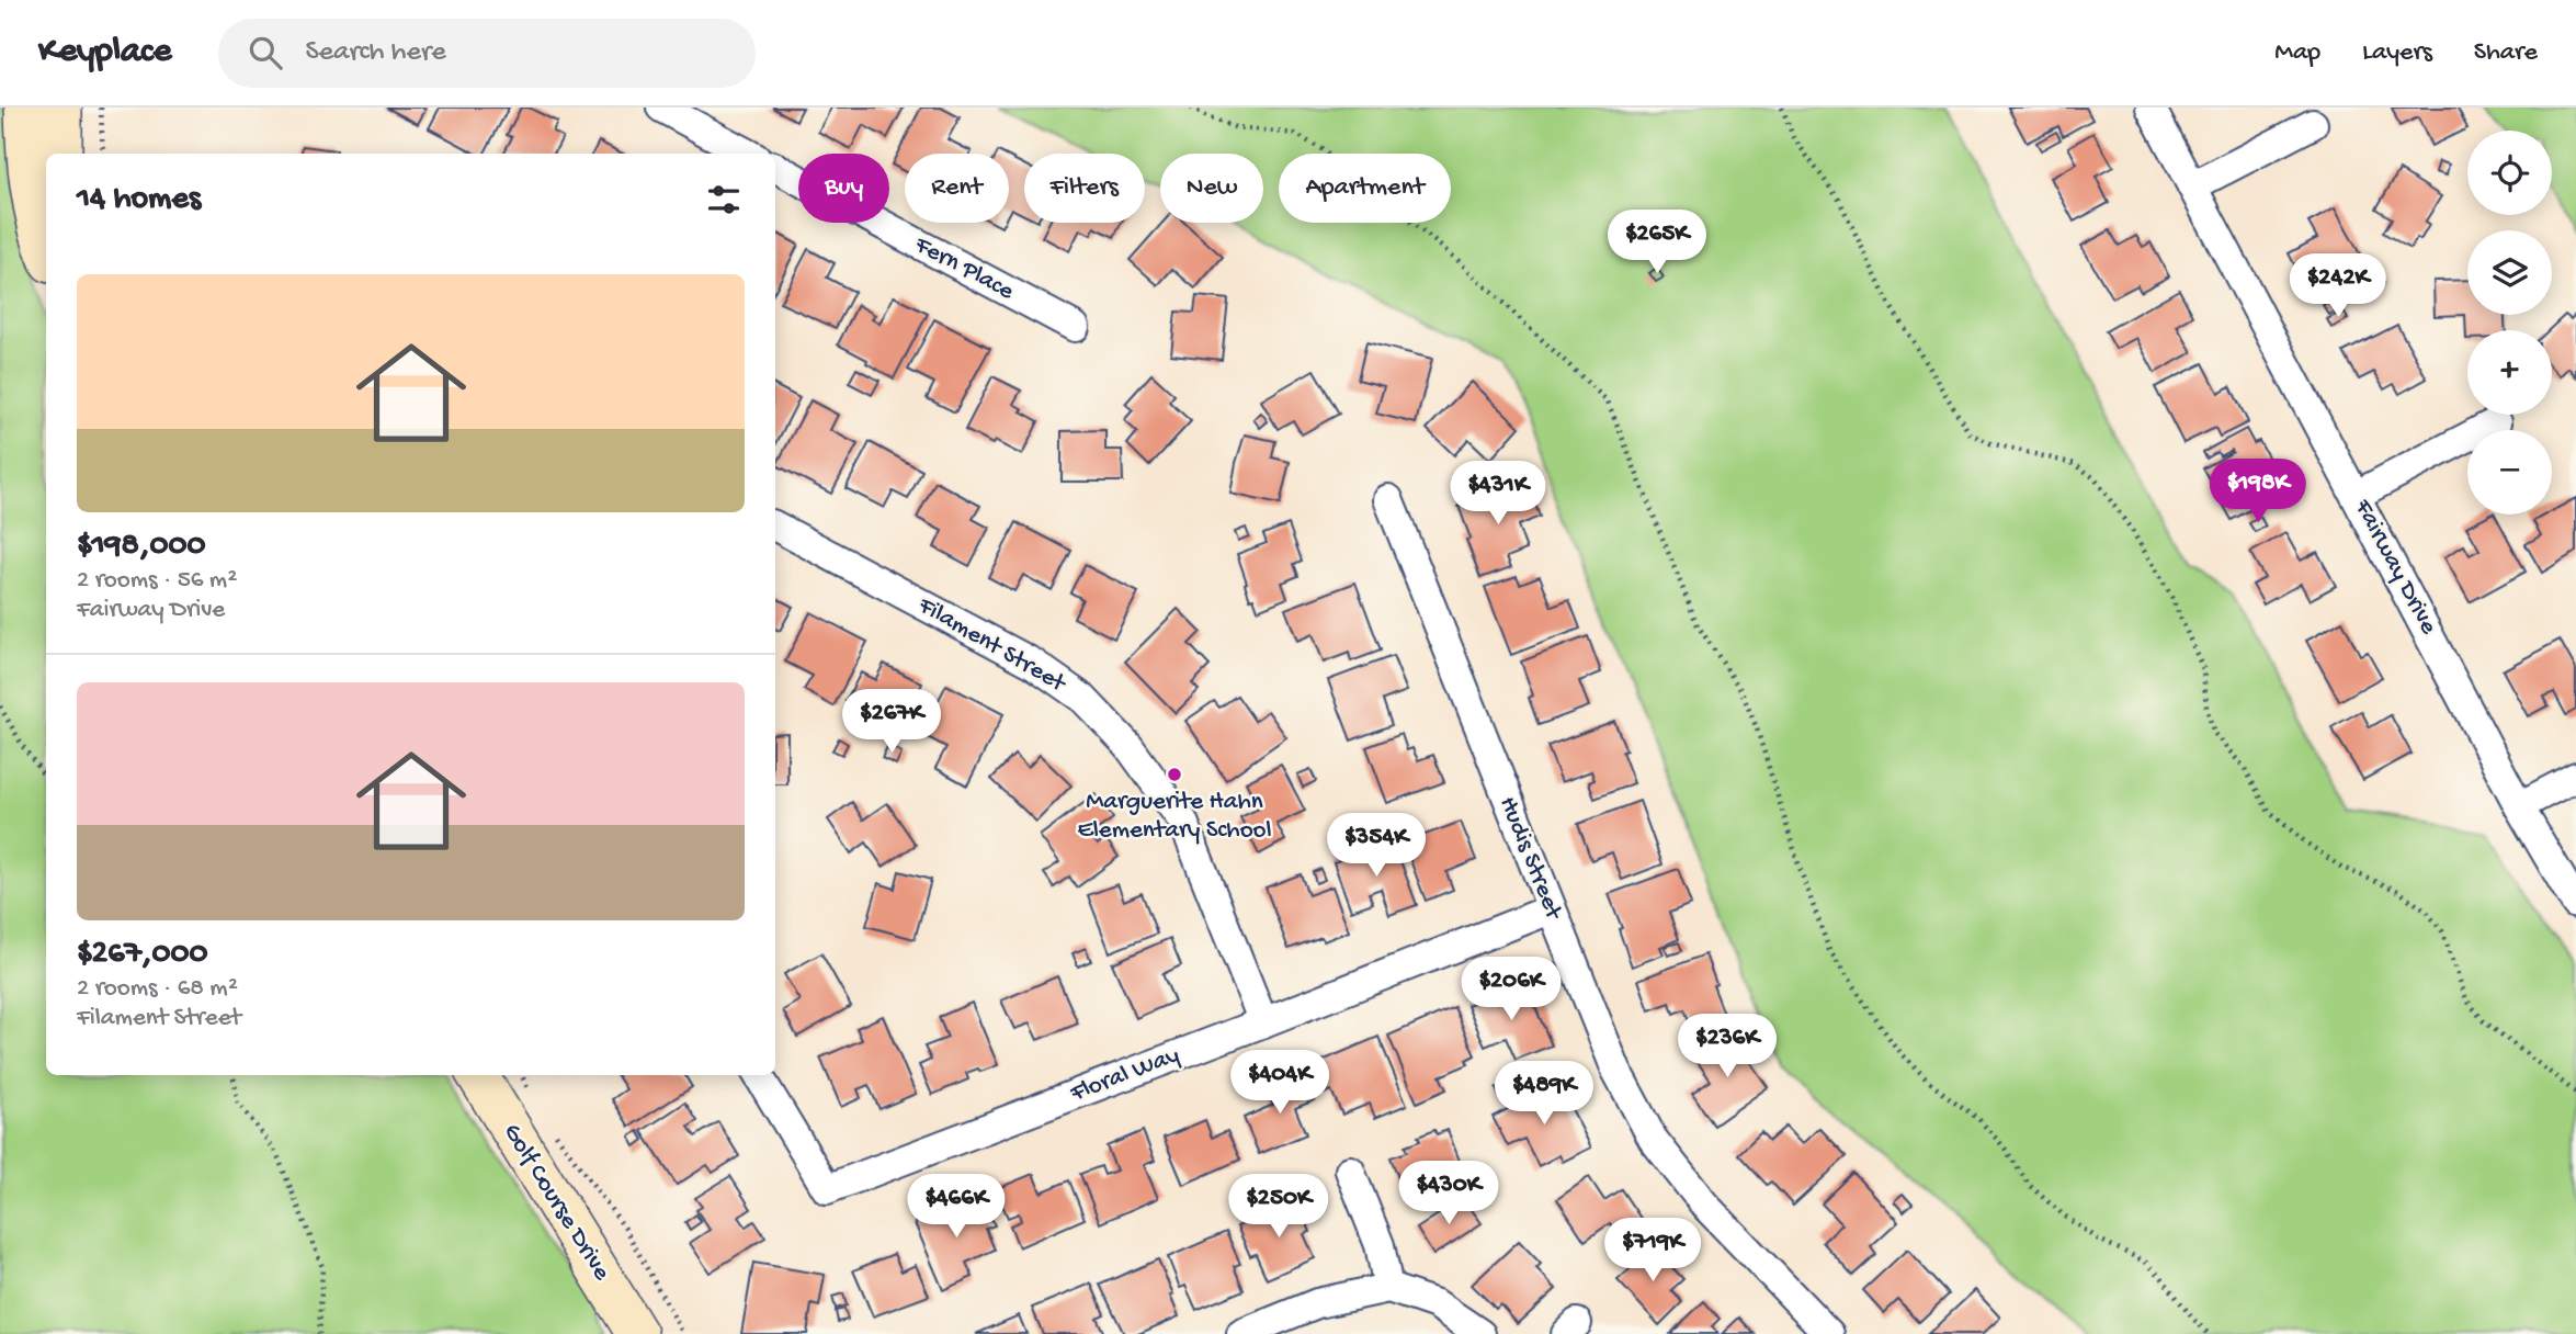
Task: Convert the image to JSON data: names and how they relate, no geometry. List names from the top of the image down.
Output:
{
  "streets": {
    "street": [
      "Fern Place",
      "Fairway Drive",
      "Filament Street",
      "Hudis Street",
      "Floral Way",
      "Golf Course Drive"
    ]
  },
  "crossings": [
    ["Filament Street", "Floral Way"],
    ["Hudis Street", "Floral Way"]
  ],
  "places": ["Marguerite Hahn Elementary School"],
  "page": {
    "header": "Keyplace",
    "search": "Search here",
    "nav": ["Map", "Layers", "Share"],
    "map_buttons": ["+", "−"],
    "chip": [
      "Buy",
      "Rent",
      "Filters",
      "New",
      "Apartment"
    ],
    "heading": "14 homes",
    "price": [
      "$265K",
      "$242K",
      "$198K",
      "$431K",
      "$267K",
      "$354K",
      "$206K",
      "$236K",
      "$404K",
      "$489K",
      "$430K",
      "$466K",
      "$250K",
      "$719K"
    ],
    "list": [
      {
        "name": "$198,000",
        "note": "2 rooms · 56 m² · Fairway Drive"
      },
      {
        "name": "$267,000",
        "note": "2 rooms · 68 m² · Filament Street"
      }
    ]
  }
}
